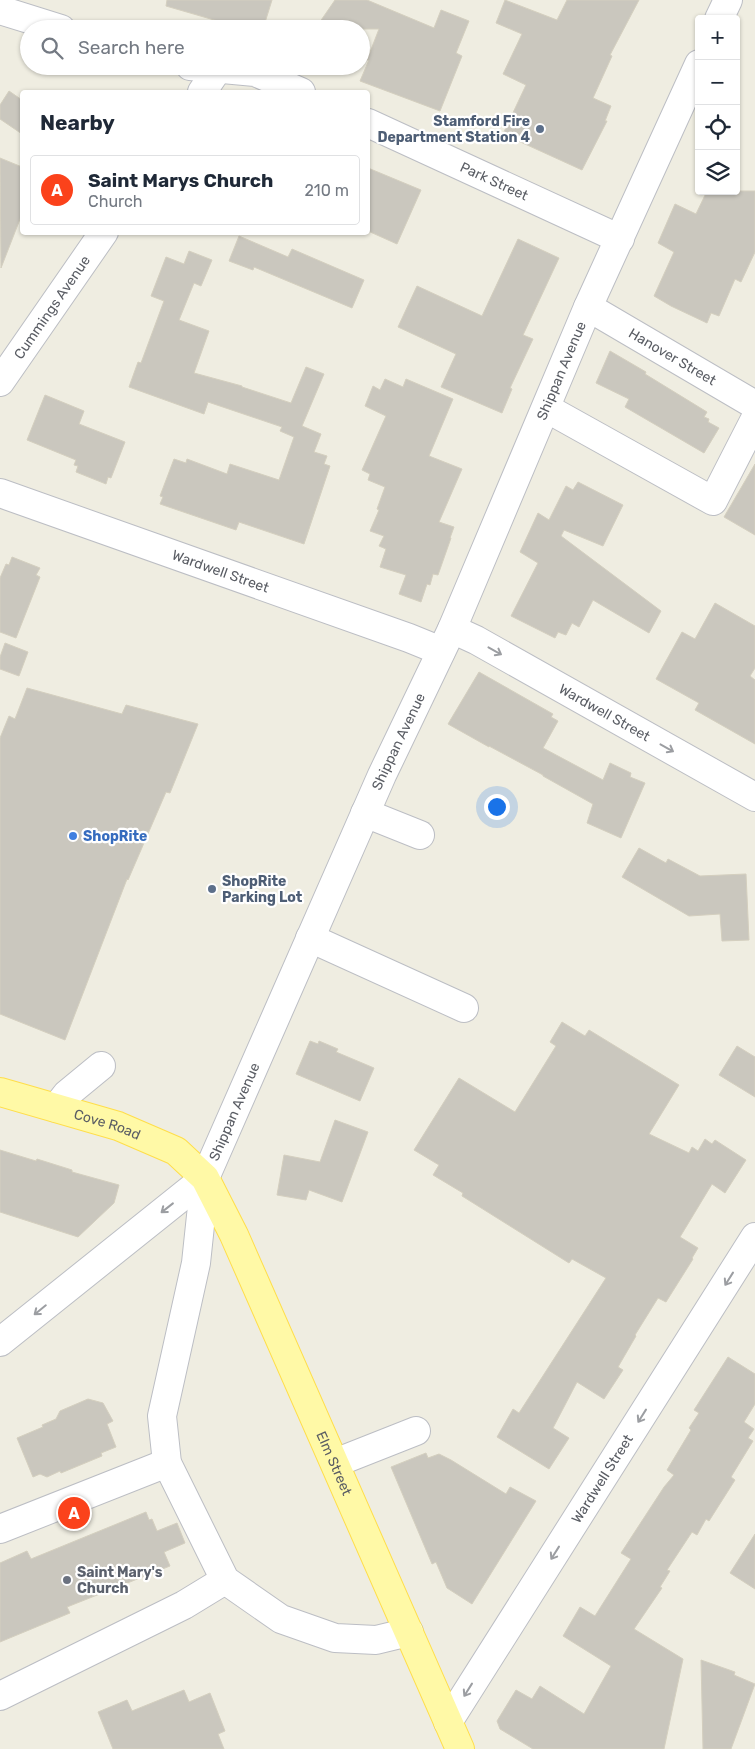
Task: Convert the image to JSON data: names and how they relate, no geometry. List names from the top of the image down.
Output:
{
  "streets": {
    "main road": ["Cove Road", "Elm Street"],
    "street": [
      "Park Street",
      "Cummings Avenue",
      "Hanover Street",
      "Shippan Avenue",
      "Wardwell Street"
    ]
  },
  "crossings": [
    ["Park Street", "Shippan Avenue"],
    ["Hanover Street", "Shippan Avenue"],
    ["Shippan Avenue", "Wardwell Street"],
    ["Shippan Avenue", "Cove Road"],
    ["Shippan Avenue", "Elm Street"],
    ["Wardwell Street", "Elm Street"],
    ["Cove Road", "Elm Street"]
  ],
  "places": [
    "Stamford Fire Department Station 4",
    "ShopRite",
    "ShopRite Parking Lot",
    "Saint Mary's Church"
  ],
  "page": {
    "map_buttons": ["+", "−"],
    "search": "Search here",
    "heading": "Nearby",
    "list": [
      {
        "mark": "A",
        "name": "Saint Marys Church",
        "note": "Church",
        "value": "210 m"
      }
    ],
    "pins": "A"
  }
}
